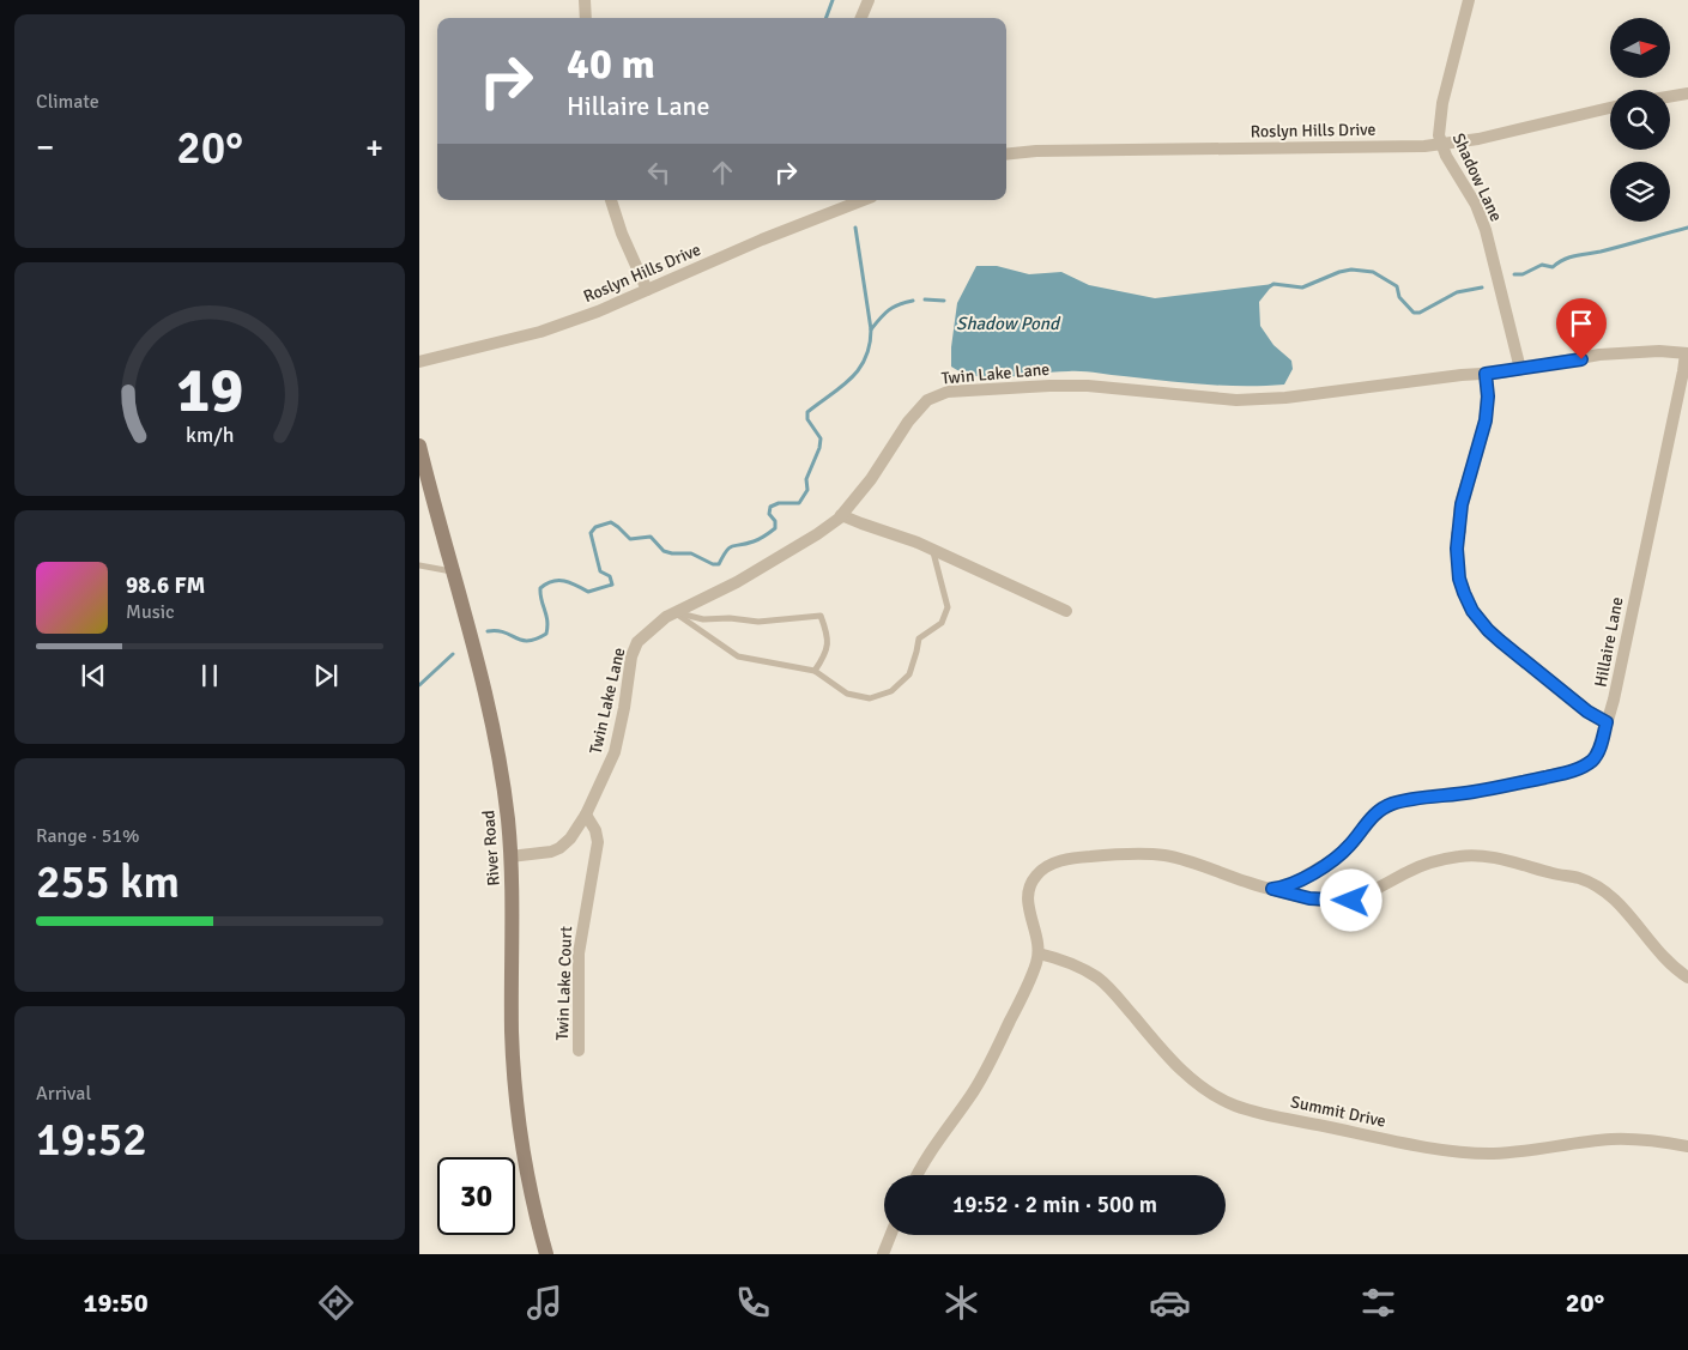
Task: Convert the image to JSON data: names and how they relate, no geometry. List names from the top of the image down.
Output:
{
  "streets": {
    "main road": ["River Road"],
    "street": [
      "Roslyn Hills Drive",
      "Shadow Lane",
      "Twin Lake Lane",
      "Hillaire Lane",
      "Twin Lake Court",
      "Summit Drive"
    ]
  },
  "crossings": [
    ["Roslyn Hills Drive", "Shadow Lane"],
    ["Shadow Lane", "Twin Lake Lane"],
    ["Twin Lake Lane", "Hillaire Lane"],
    ["Twin Lake Lane", "River Road"],
    ["Twin Lake Lane", "Twin Lake Court"]
  ],
  "water": ["Shadow Pond"],
  "north": "right",
  "page": {
    "tile": [
      "Climate",
      ["Range · 51%", "255 km"],
      ["Arrival", "19:52"]
    ],
    "turn": ["40 m", "Hillaire Lane"],
    "heat": ["−", "20°", "+"],
    "song": ["98.6 FM", "Music"],
    "limit": "30",
    "trip": "19:52 · 2 min · 500 m",
    "tabs": ["19:50", "20°"],
    "gauge": ["19", "km/h"]
  }
}
